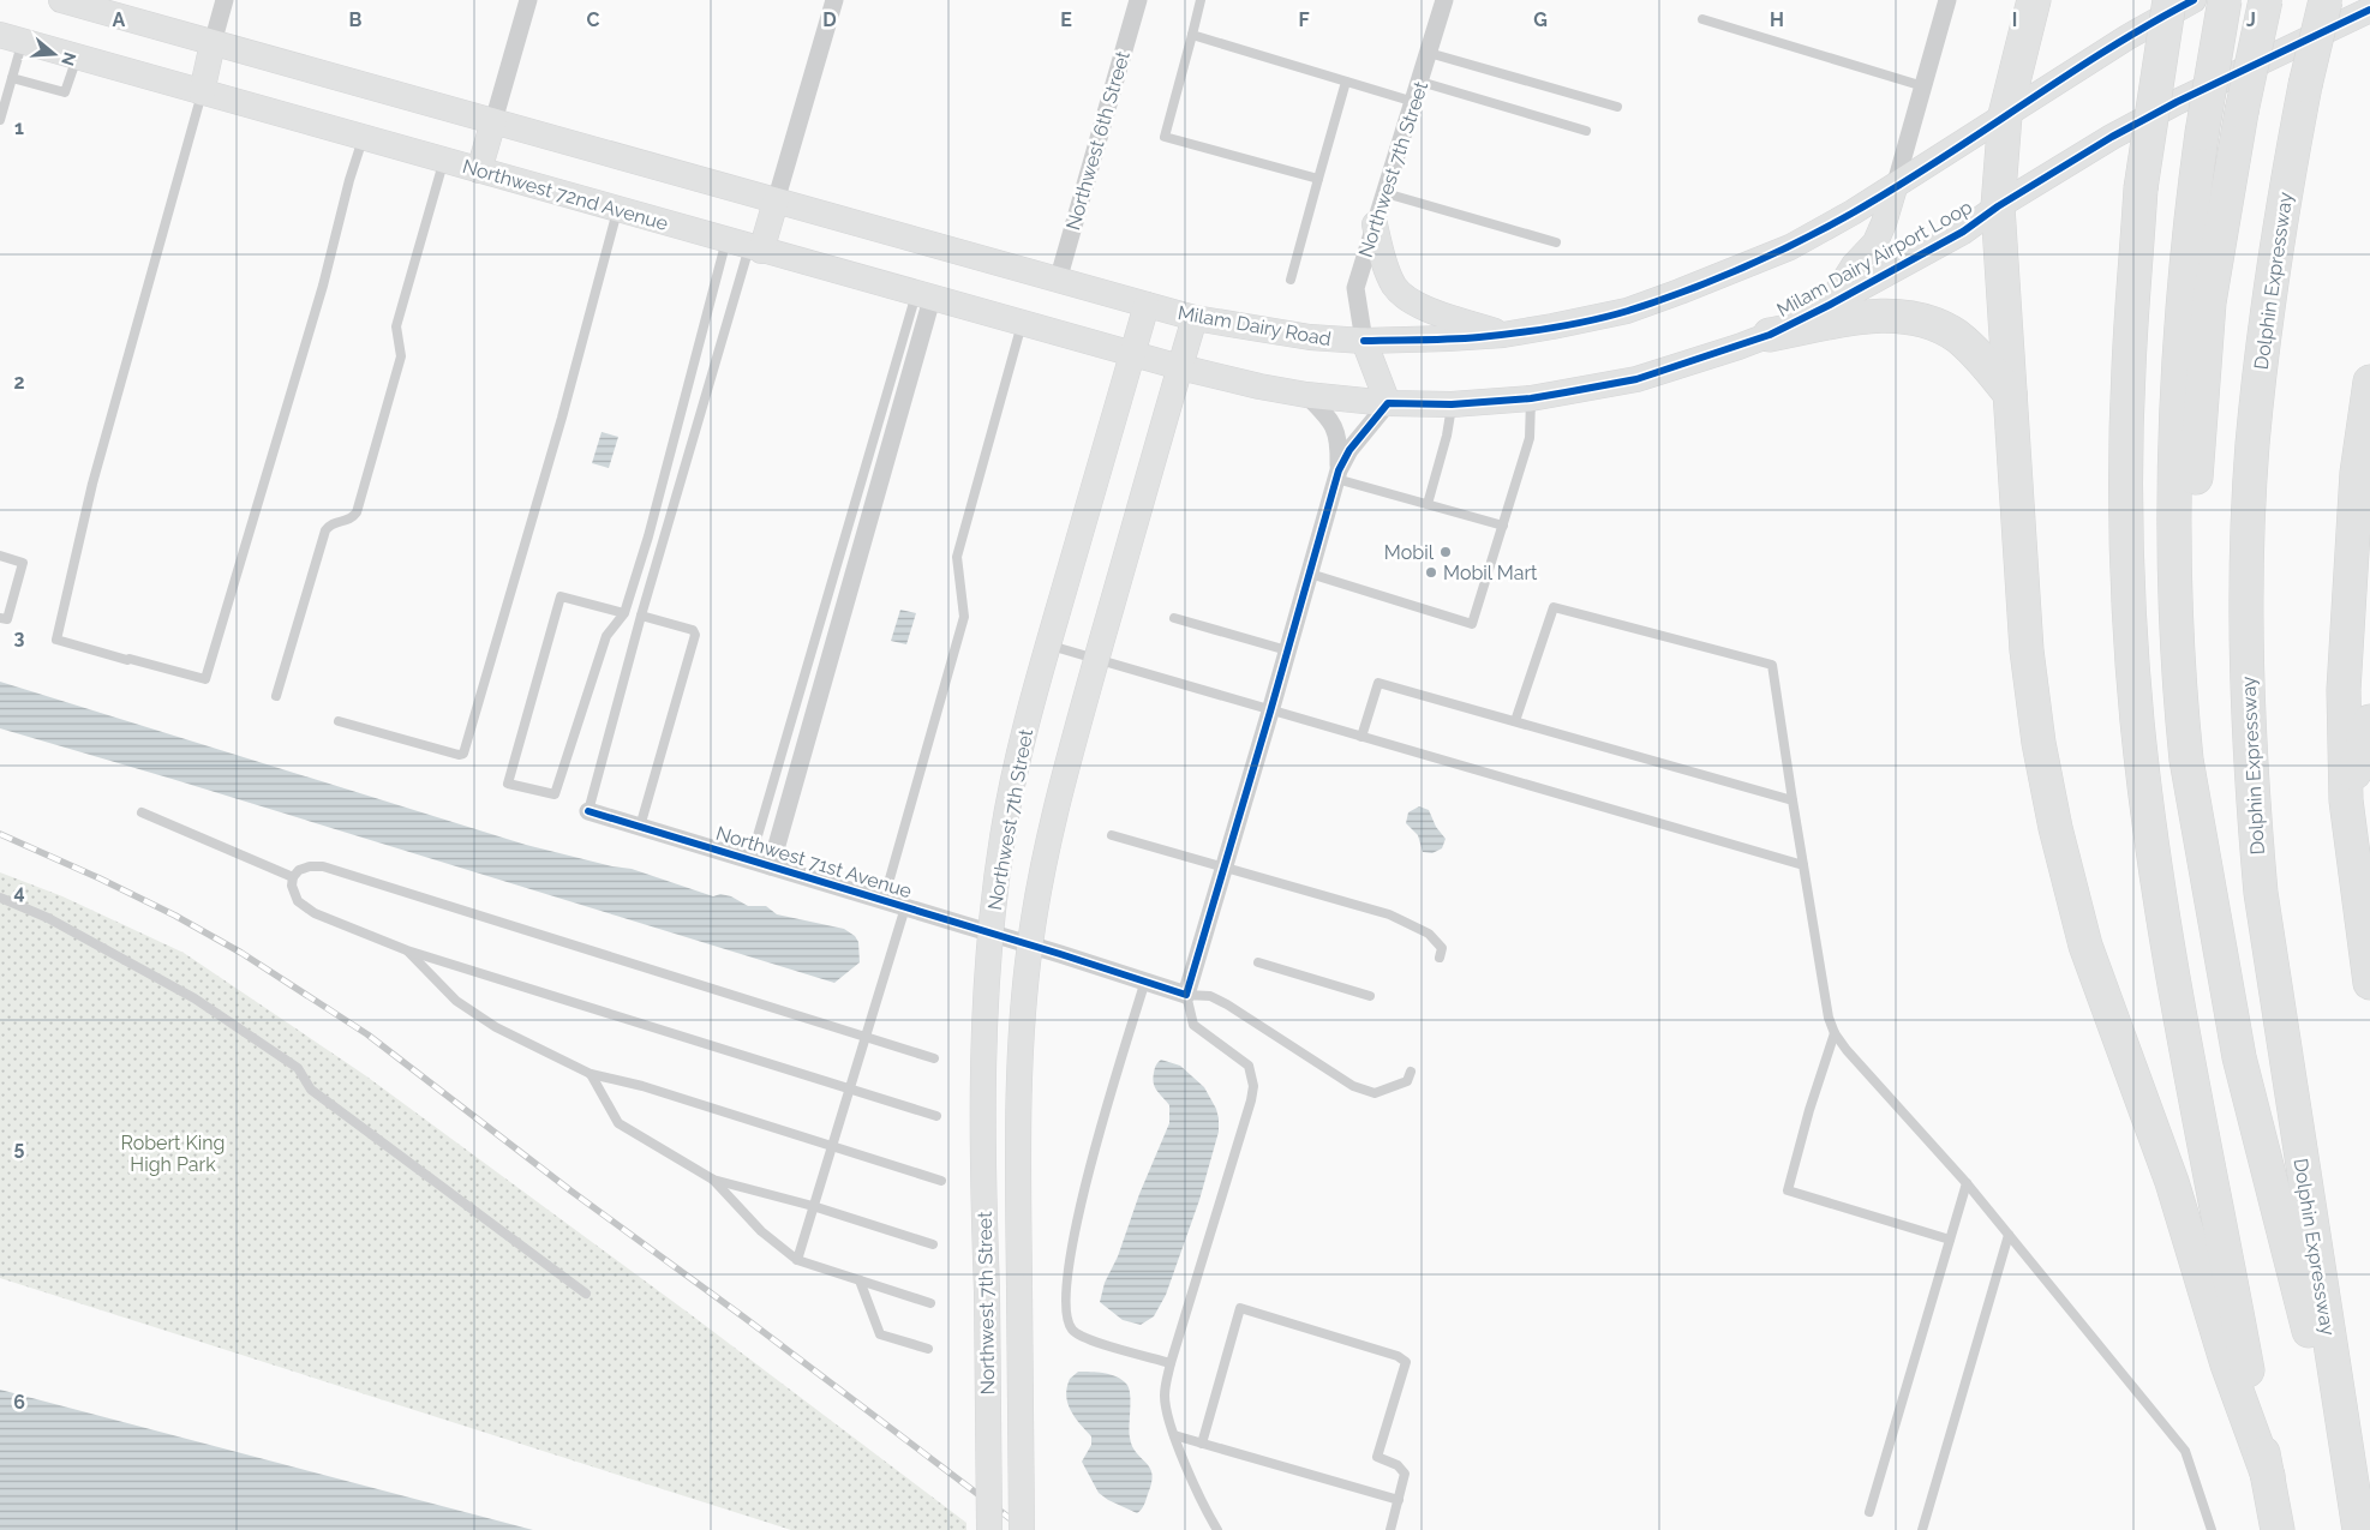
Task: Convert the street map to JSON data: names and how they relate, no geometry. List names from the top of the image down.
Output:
{
  "streets": {
    "highway": ["Dolphin Expressway"],
    "main road": [
      "Northwest 7th Street",
      "Northwest 72nd Avenue",
      "Milam Dairy Airport Loop",
      "Milam Dairy Road"
    ],
    "street": ["Northwest 6th Street", "Northwest 71st Avenue"]
  },
  "crossings": [
    ["Northwest 7th Street", "Northwest 72nd Avenue"],
    ["Northwest 7th Street", "Milam Dairy Airport Loop"],
    ["Northwest 7th Street", "Milam Dairy Road"],
    ["Northwest 7th Street", "Northwest 71st Avenue"],
    ["Northwest 72nd Avenue", "Milam Dairy Airport Loop"]
  ],
  "parks": ["Robert King High Park"],
  "places": ["Mobil", "Mobil Mart"],
  "north": "right",
  "grid": {
    "columns": [
      "A",
      "B",
      "C",
      "D",
      "E",
      "F",
      "G",
      "H",
      "I",
      "J"
    ],
    "rows": [
      "1",
      "2",
      "3",
      "4",
      "5",
      "6"
    ]
  }
}
